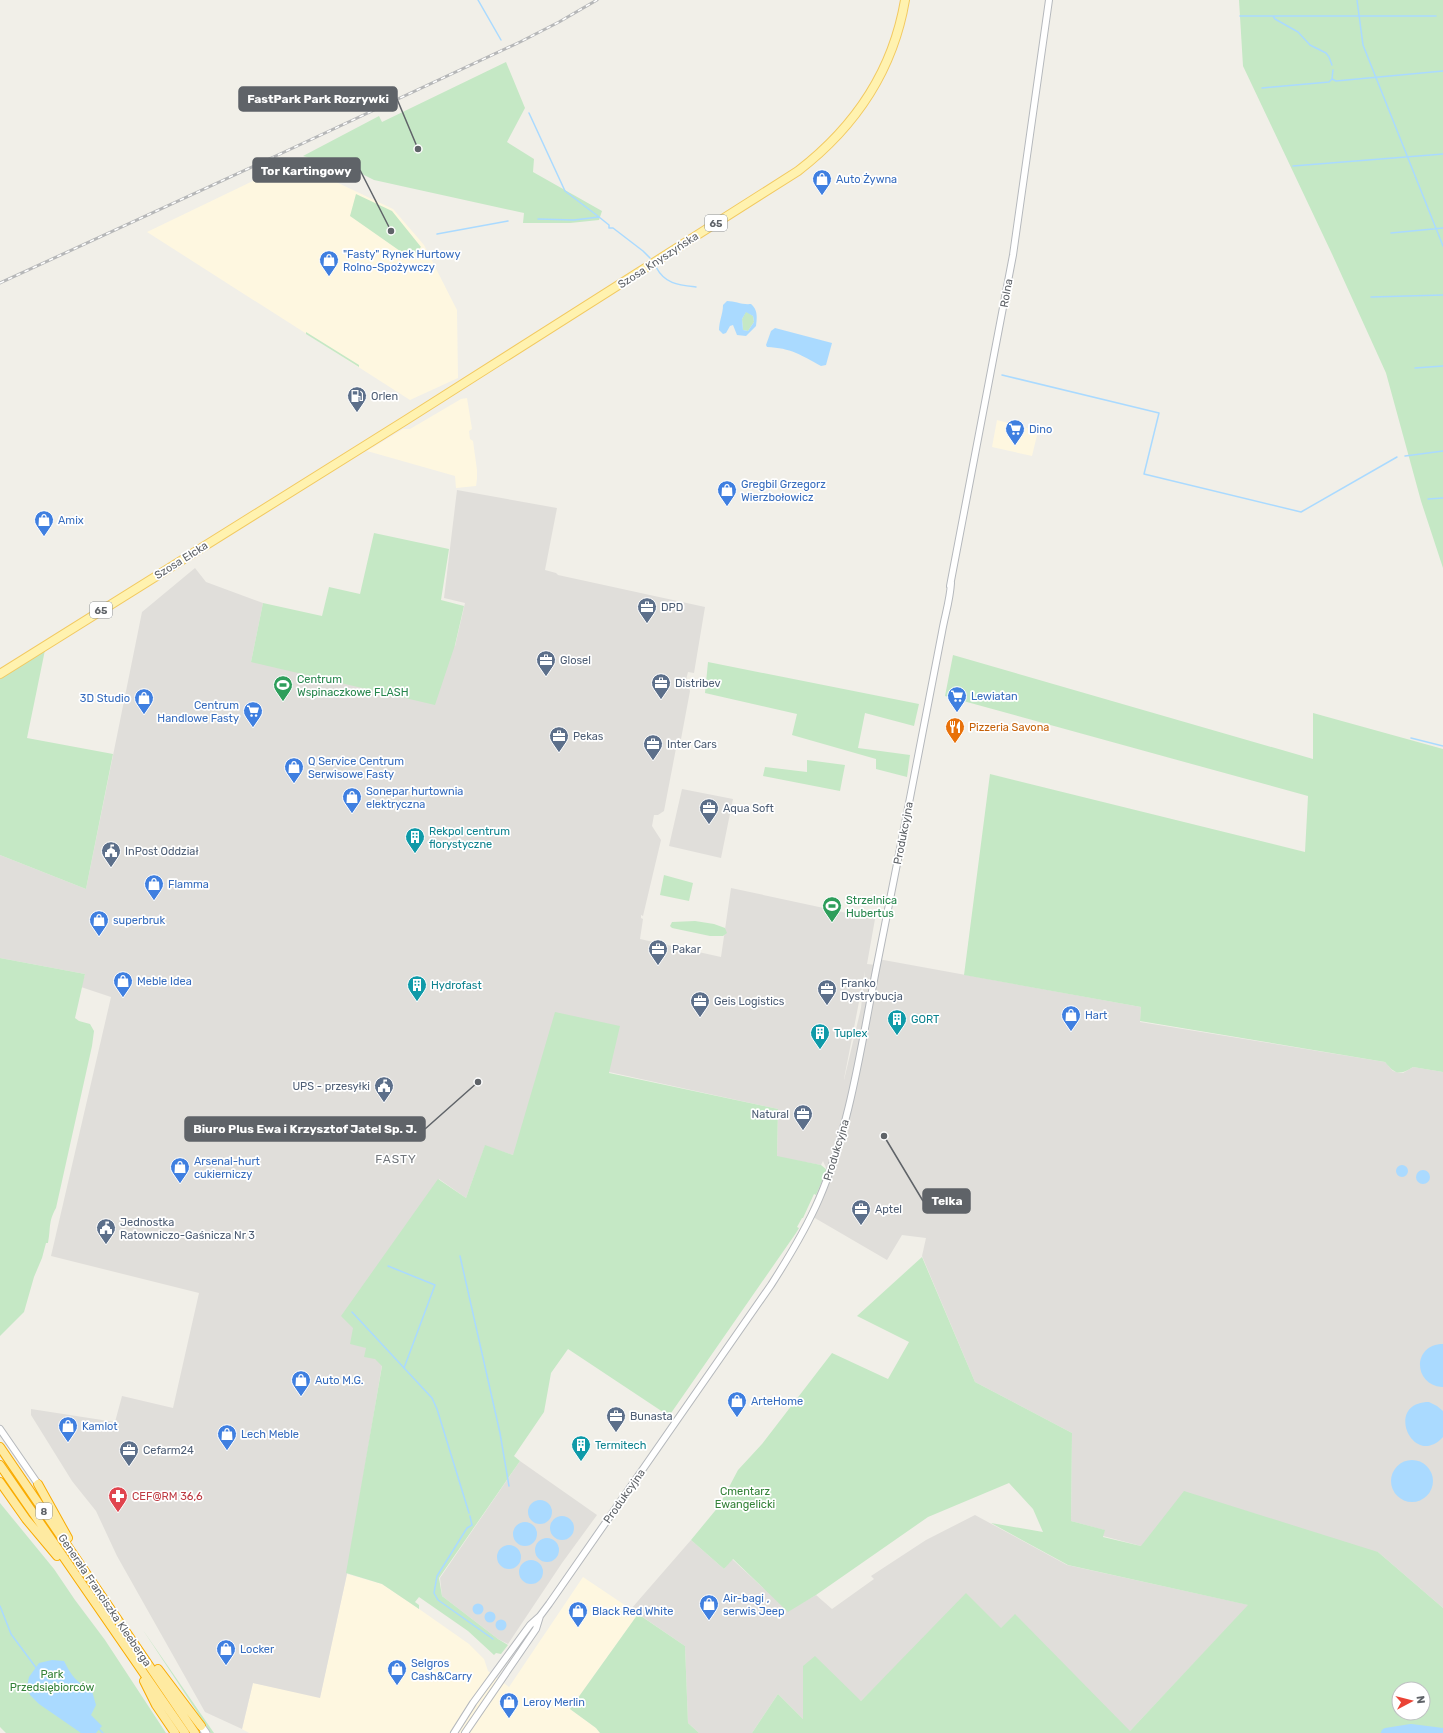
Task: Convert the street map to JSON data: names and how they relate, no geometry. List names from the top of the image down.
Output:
{
  "streets": {
    "highway": ["8", "Generała Franciszka Kleeberga"],
    "main road": ["65", "Szosa Knyszyńska", "Szosa Ełcka"],
    "street": ["Rolna", "Produkcyjna"]
  },
  "crossings": [
    ["Szosa Knyszyńska", "Szosa Ełcka"],
    ["Rolna", "Produkcyjna"]
  ],
  "districts": ["FASTY"],
  "parks": ["Cmentarz Ewangelicki", "Park Przedsiębiorców"],
  "places": {
    "other": [
      "FastPark Park Rozrywki",
      "Tor Kartingowy",
      "Biuro Plus Ewa i Krzysztof Jatel Sp. J.",
      "Telka"
    ],
    "shop": [
      "Auto Żywna",
      "\"Fasty\" Rynek Hurtowy Rolno-Spożywczy",
      "Gregbil Grzegorz Wierzbołowicz",
      "Amix",
      "3D Studio",
      "Q Service Centrum Serwisowe Fasty",
      "Sonepar hurtownia elektryczna",
      "Flamma",
      "superbruk",
      "Meble Idea",
      "Hart",
      "Arsenal-hurt cukierniczy",
      "Auto M.G.",
      "ArteHome",
      "Kamlot",
      "Lech Meble",
      "Air-bagi , serwis Jeep",
      "Black Red White",
      "Locker",
      "Selgros Cash&Carry",
      "Leroy Merlin"
    ],
    "fuel station": ["Orlen"],
    "supermarket": ["Dino", "Lewiatan", "Centrum Handlowe Fasty"],
    "office": [
      "DPD",
      "Glosel",
      "Distribev",
      "Pekas",
      "Inter Cars",
      "Aqua Soft",
      "Pakar",
      "Franko Dystrybucja",
      "Geis Logistics",
      "Natural",
      "Aptel",
      "Bunasta",
      "Cefarm24"
    ],
    "sports": ["Centrum Wspinaczkowe FLASH", "Strzelnica Hubertus"],
    "restaurant": ["Pizzeria Savona"],
    "building": [
      "Rekpol centrum florystyczne",
      "Hydrofast",
      "GORT",
      "Tuplex",
      "Termitech"
    ],
    "public building": ["InPost Oddział", "UPS - przesyłki", "Jednostka Ratowniczo-Gaśnicza Nr 3"],
    "pharmacy": ["CEF@RM 36,6"]
  },
  "north": "right"
}
